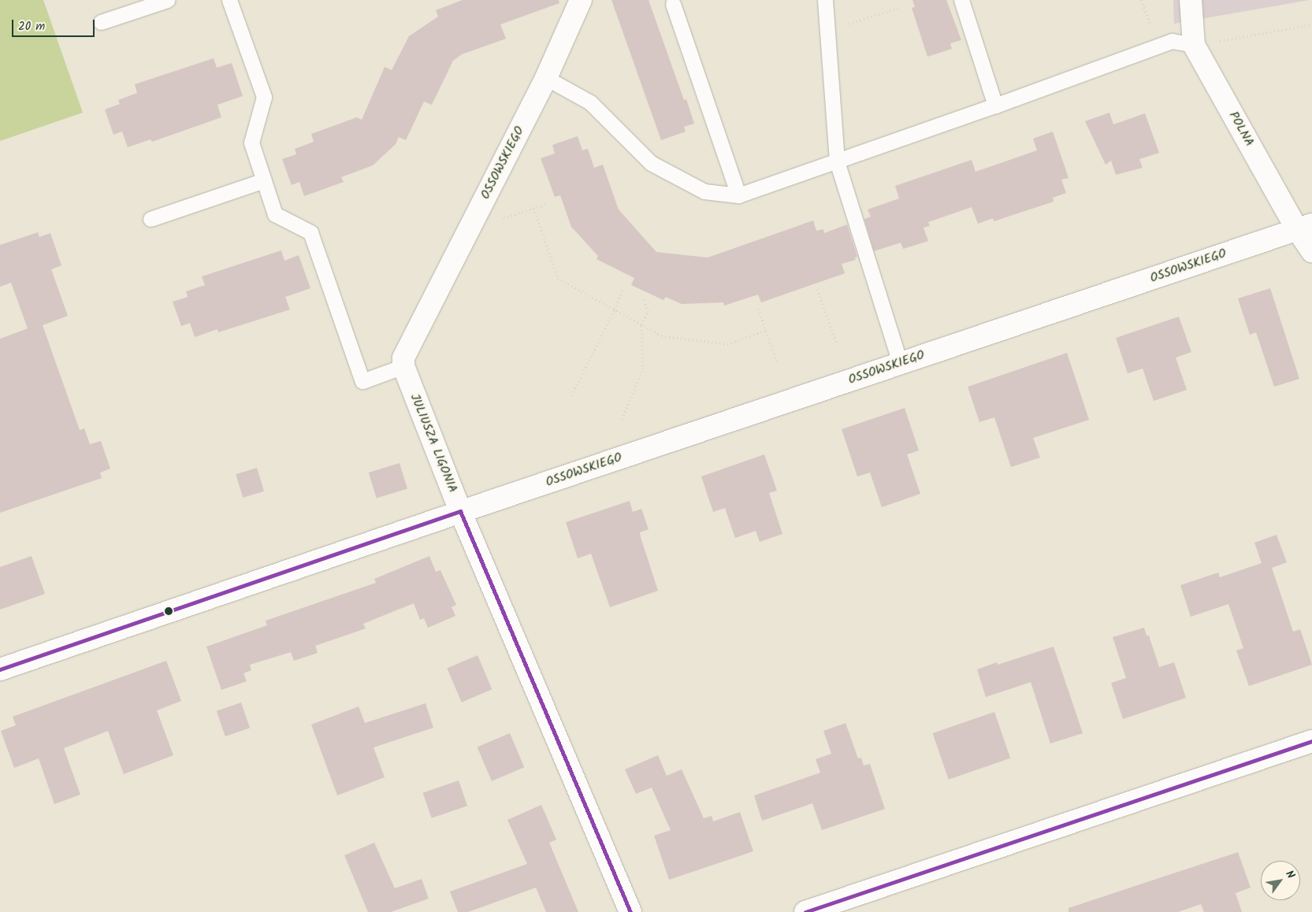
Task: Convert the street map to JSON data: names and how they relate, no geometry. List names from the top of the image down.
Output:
{
  "streets": {
    "street": ["POLNA", "OSSOWSKIEGO", "JULIUSZA LIGONIA"]
  },
  "crossings": [
    ["POLNA", "OSSOWSKIEGO"],
    ["OSSOWSKIEGO", "JULIUSZA LIGONIA"]
  ],
  "scale_bar": "20 m",
  "north": "top right"
}
